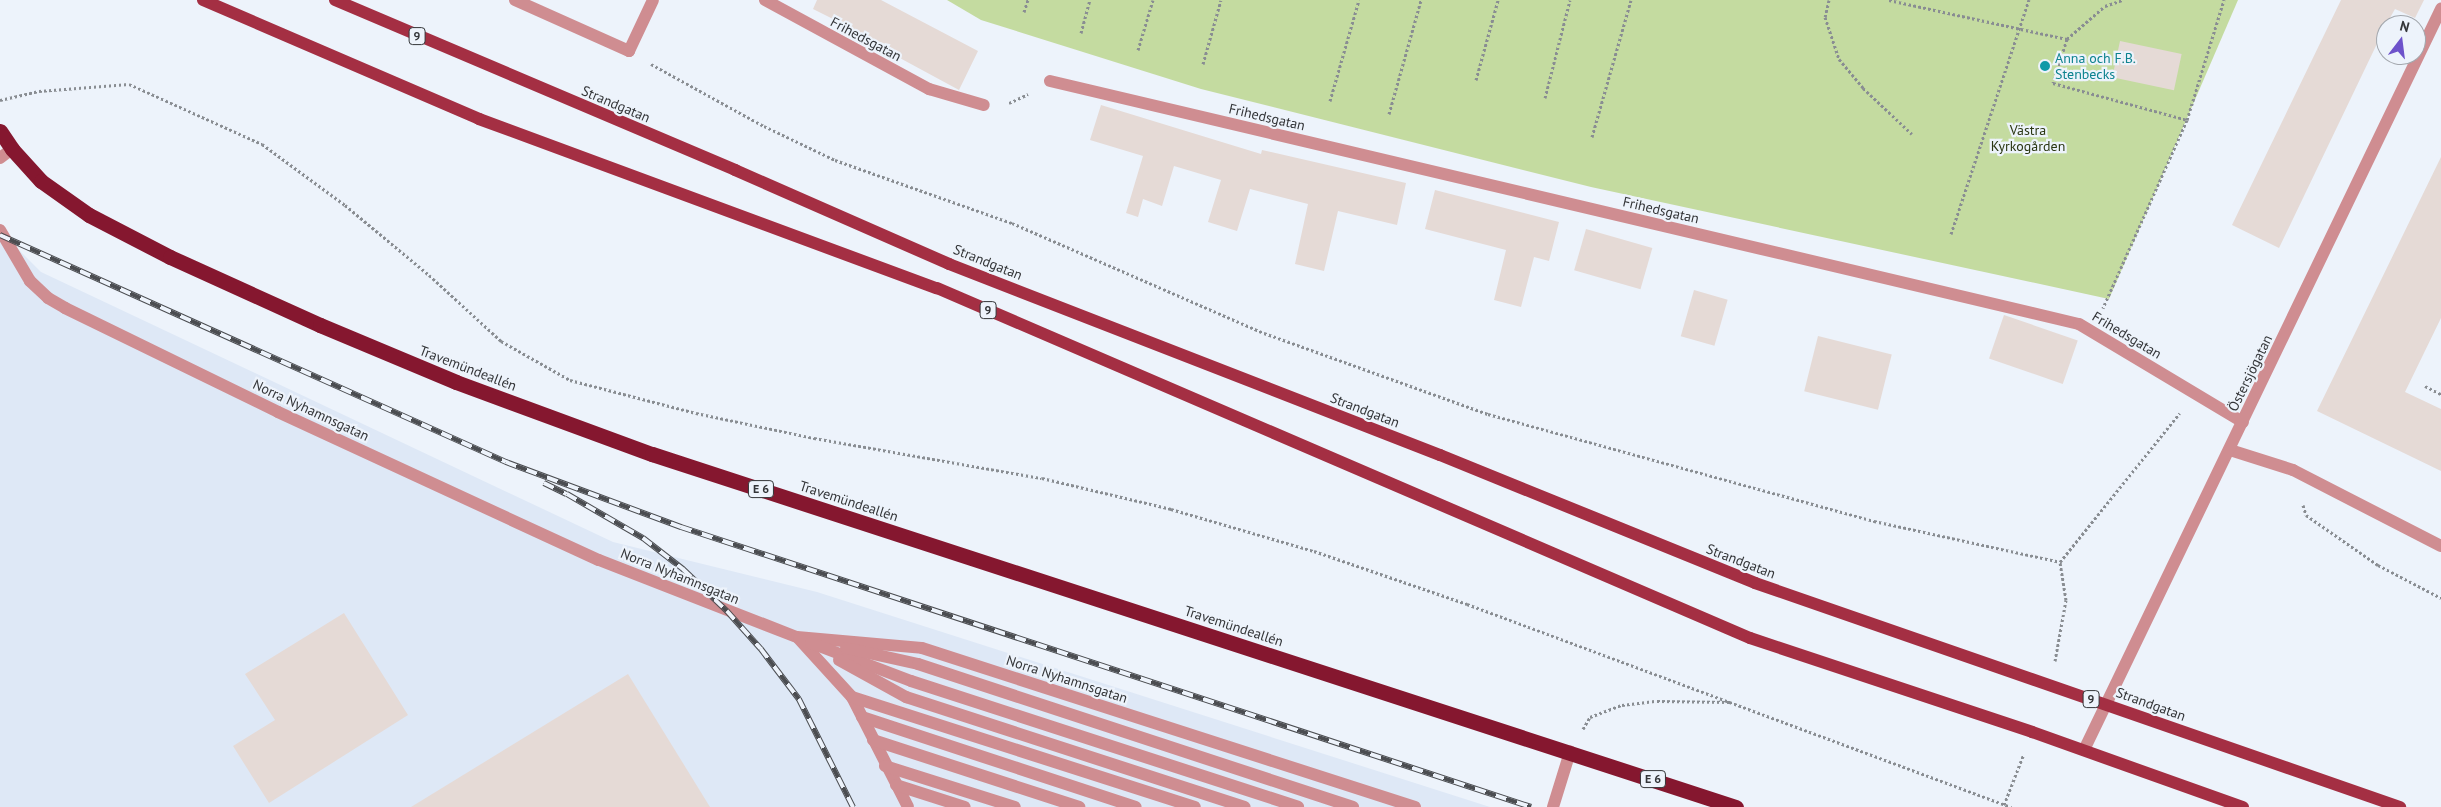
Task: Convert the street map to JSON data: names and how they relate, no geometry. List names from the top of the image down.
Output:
{
  "streets": {
    "highway": ["Travemündeallén", "E 6"],
    "main road": ["9", "Strandgatan"],
    "street": ["Frihedsgatan", "Östersjögatan", "Norra Nyhamnsgatan"]
  },
  "crossings": [
    ["9", "Östersjögatan"],
    ["Frihedsgatan", "Östersjögatan"],
    ["Strandgatan", "Östersjögatan"]
  ],
  "parks": ["Västra Kyrkogården"],
  "places": ["Anna och F.B. Stenbecks"],
  "north": "top"
}
